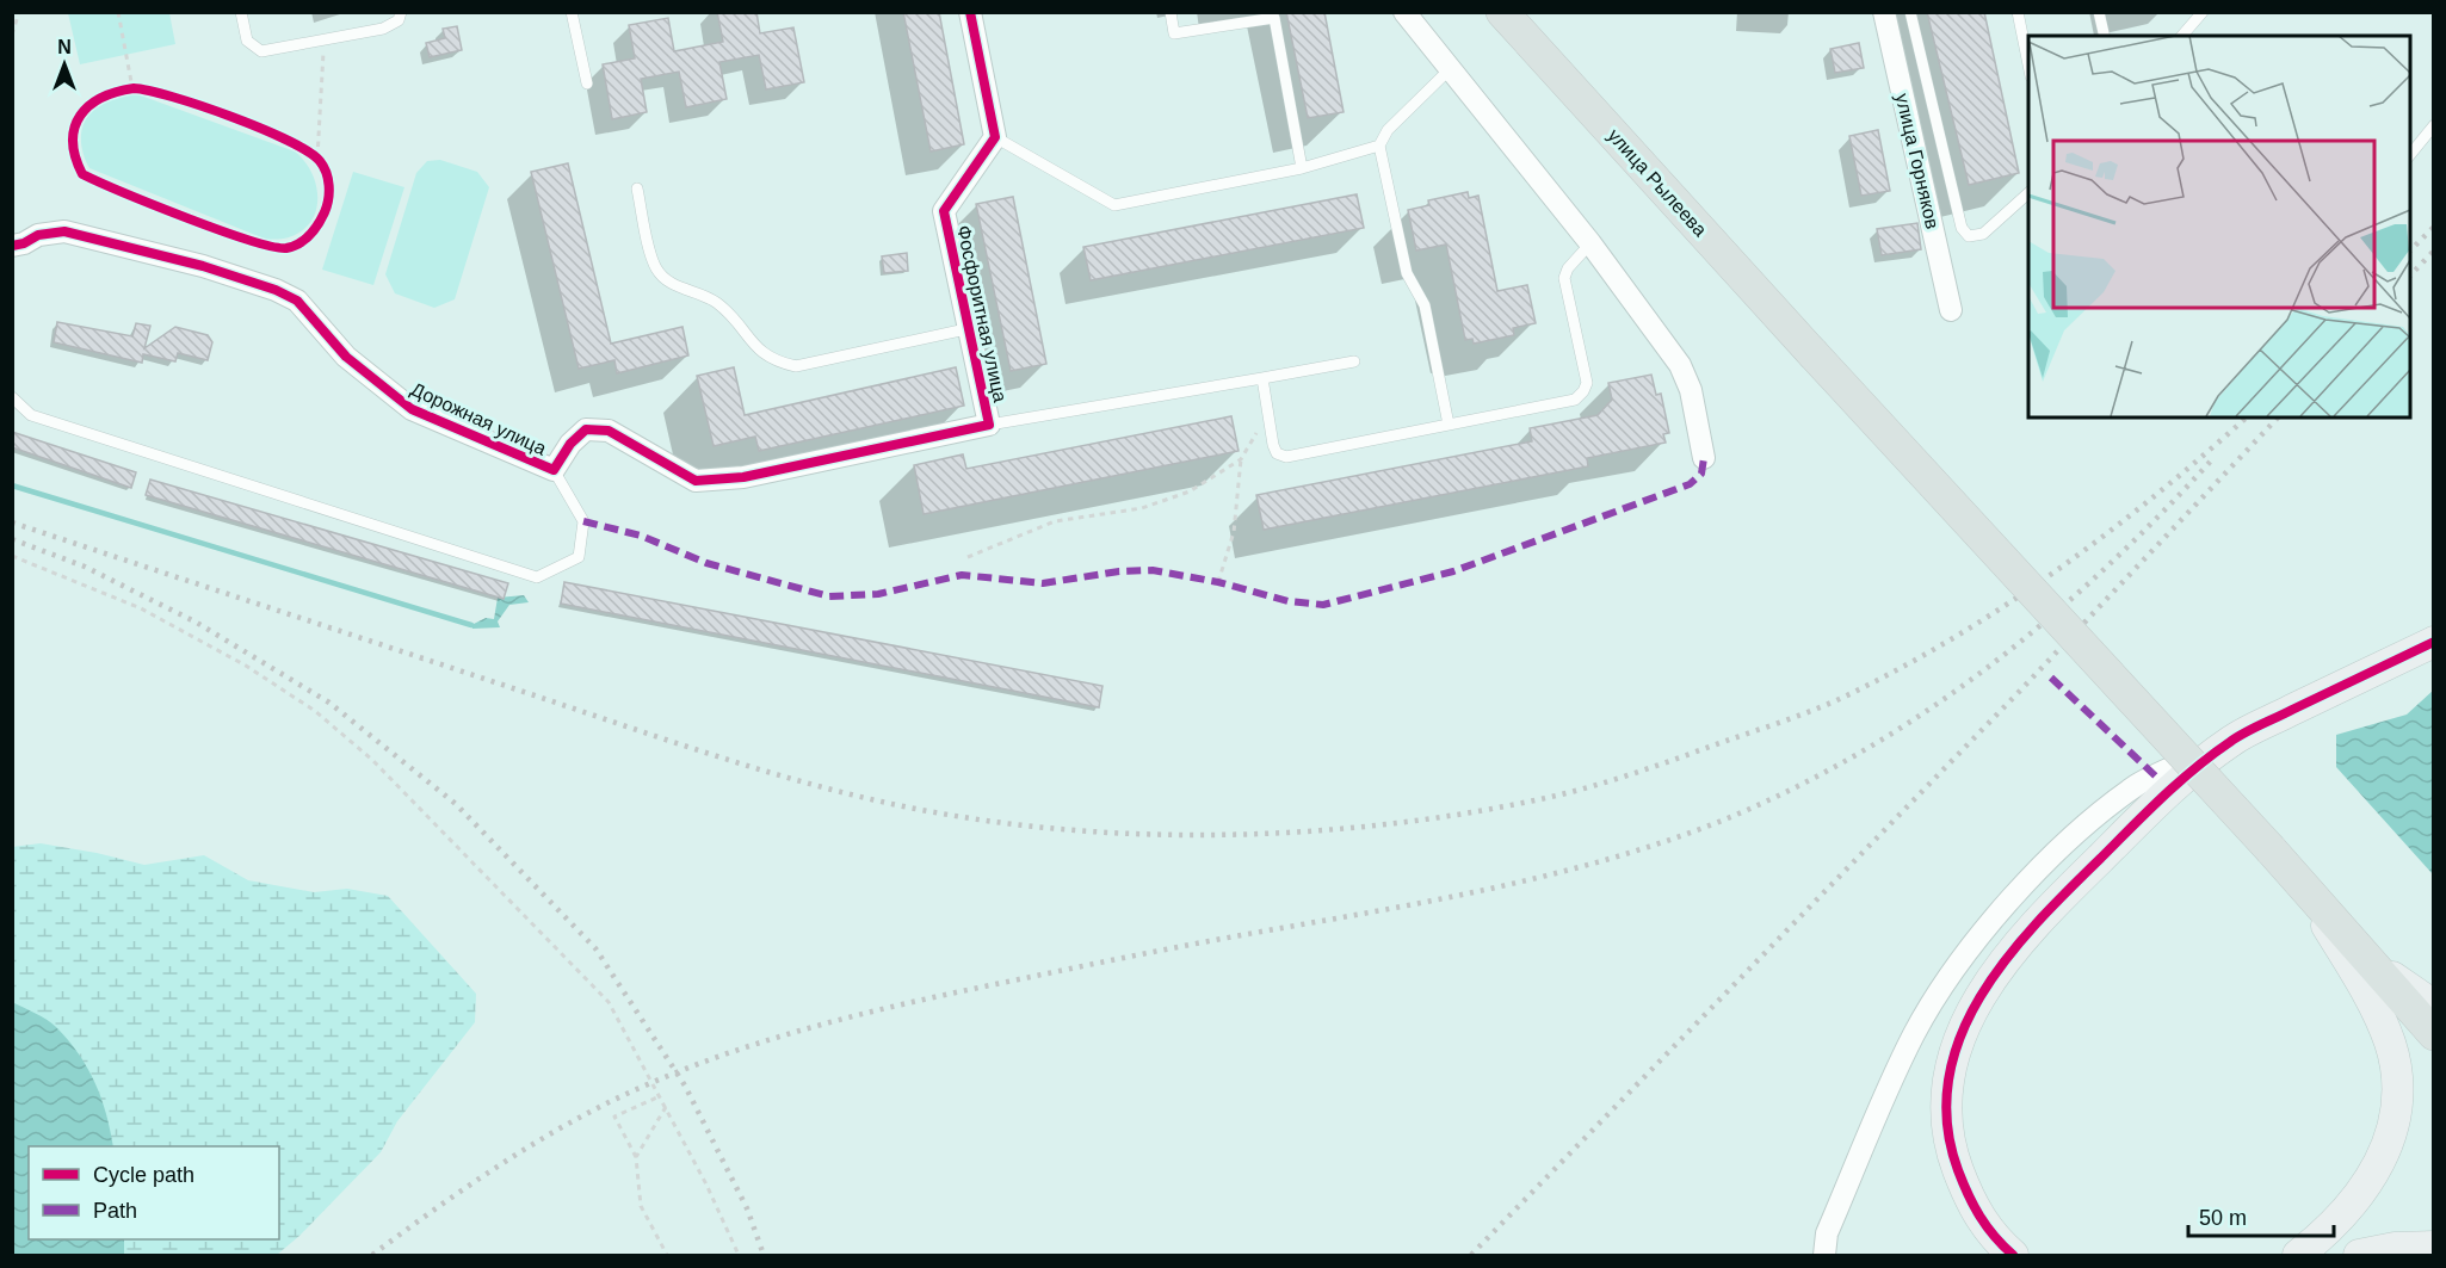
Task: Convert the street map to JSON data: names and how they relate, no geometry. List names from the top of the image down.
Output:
{
  "streets": {
    "main road": ["улица Рылеева"],
    "street": ["улица Горняков", "Фосфоритная улица", "Дорожная улица"]
  },
  "crossings": [
    ["Фосфоритная улица", "Дорожная улица"]
  ],
  "legend": ["Cycle path", "Path"],
  "scale_bar": "50 m",
  "north": "top"
}
